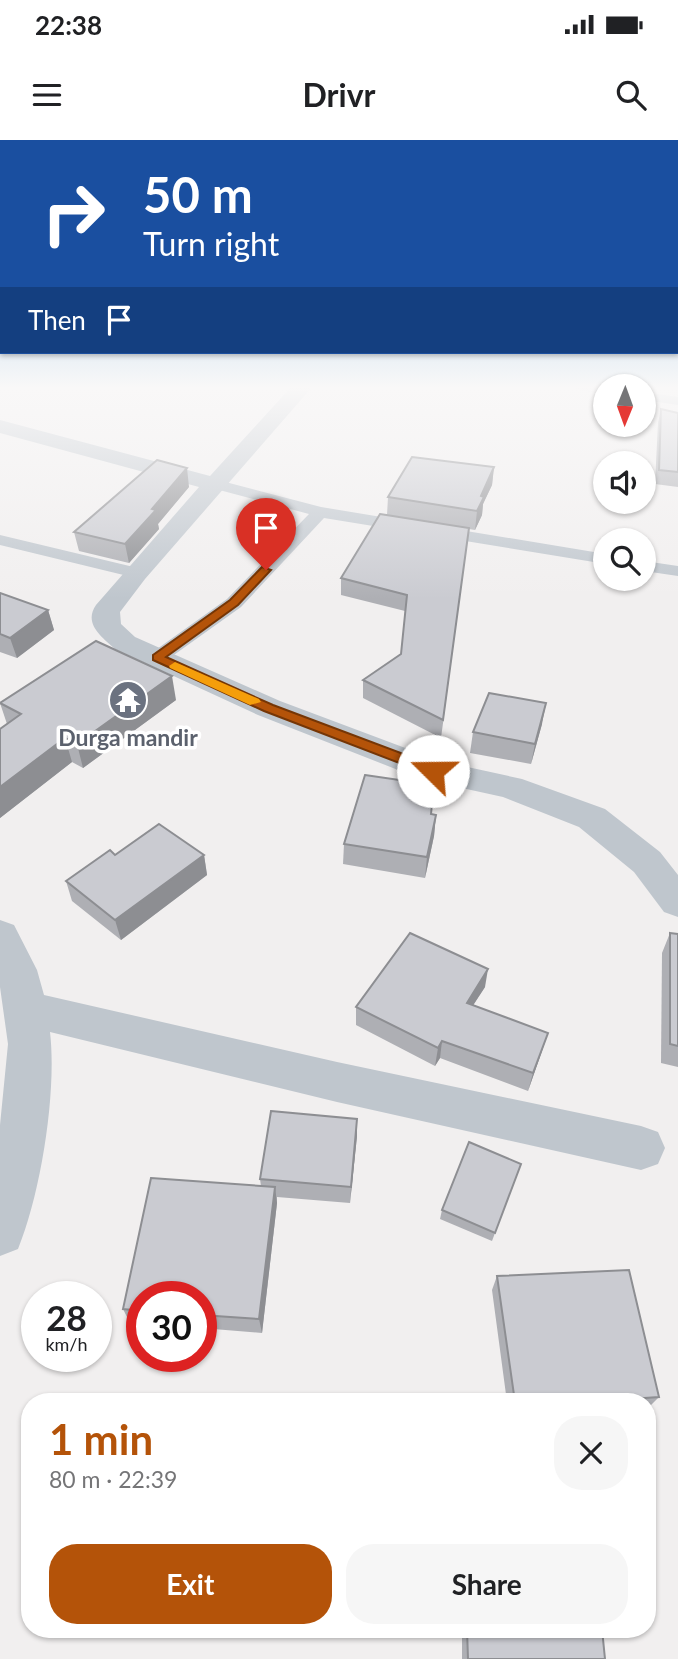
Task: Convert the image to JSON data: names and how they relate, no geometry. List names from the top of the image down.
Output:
{
  "places": {
    "temple": ["Durga mandir"]
  },
  "north": "bottom",
  "page": {
    "status": "22:38",
    "header": "Drivr",
    "turn": ["50 m", "Turn right"],
    "then": "Then",
    "speed": "28 km/h",
    "limit": "30",
    "heading": ["1 min", "80 m · 22:39"],
    "buttons": ["Exit", "Share"]
  }
}
